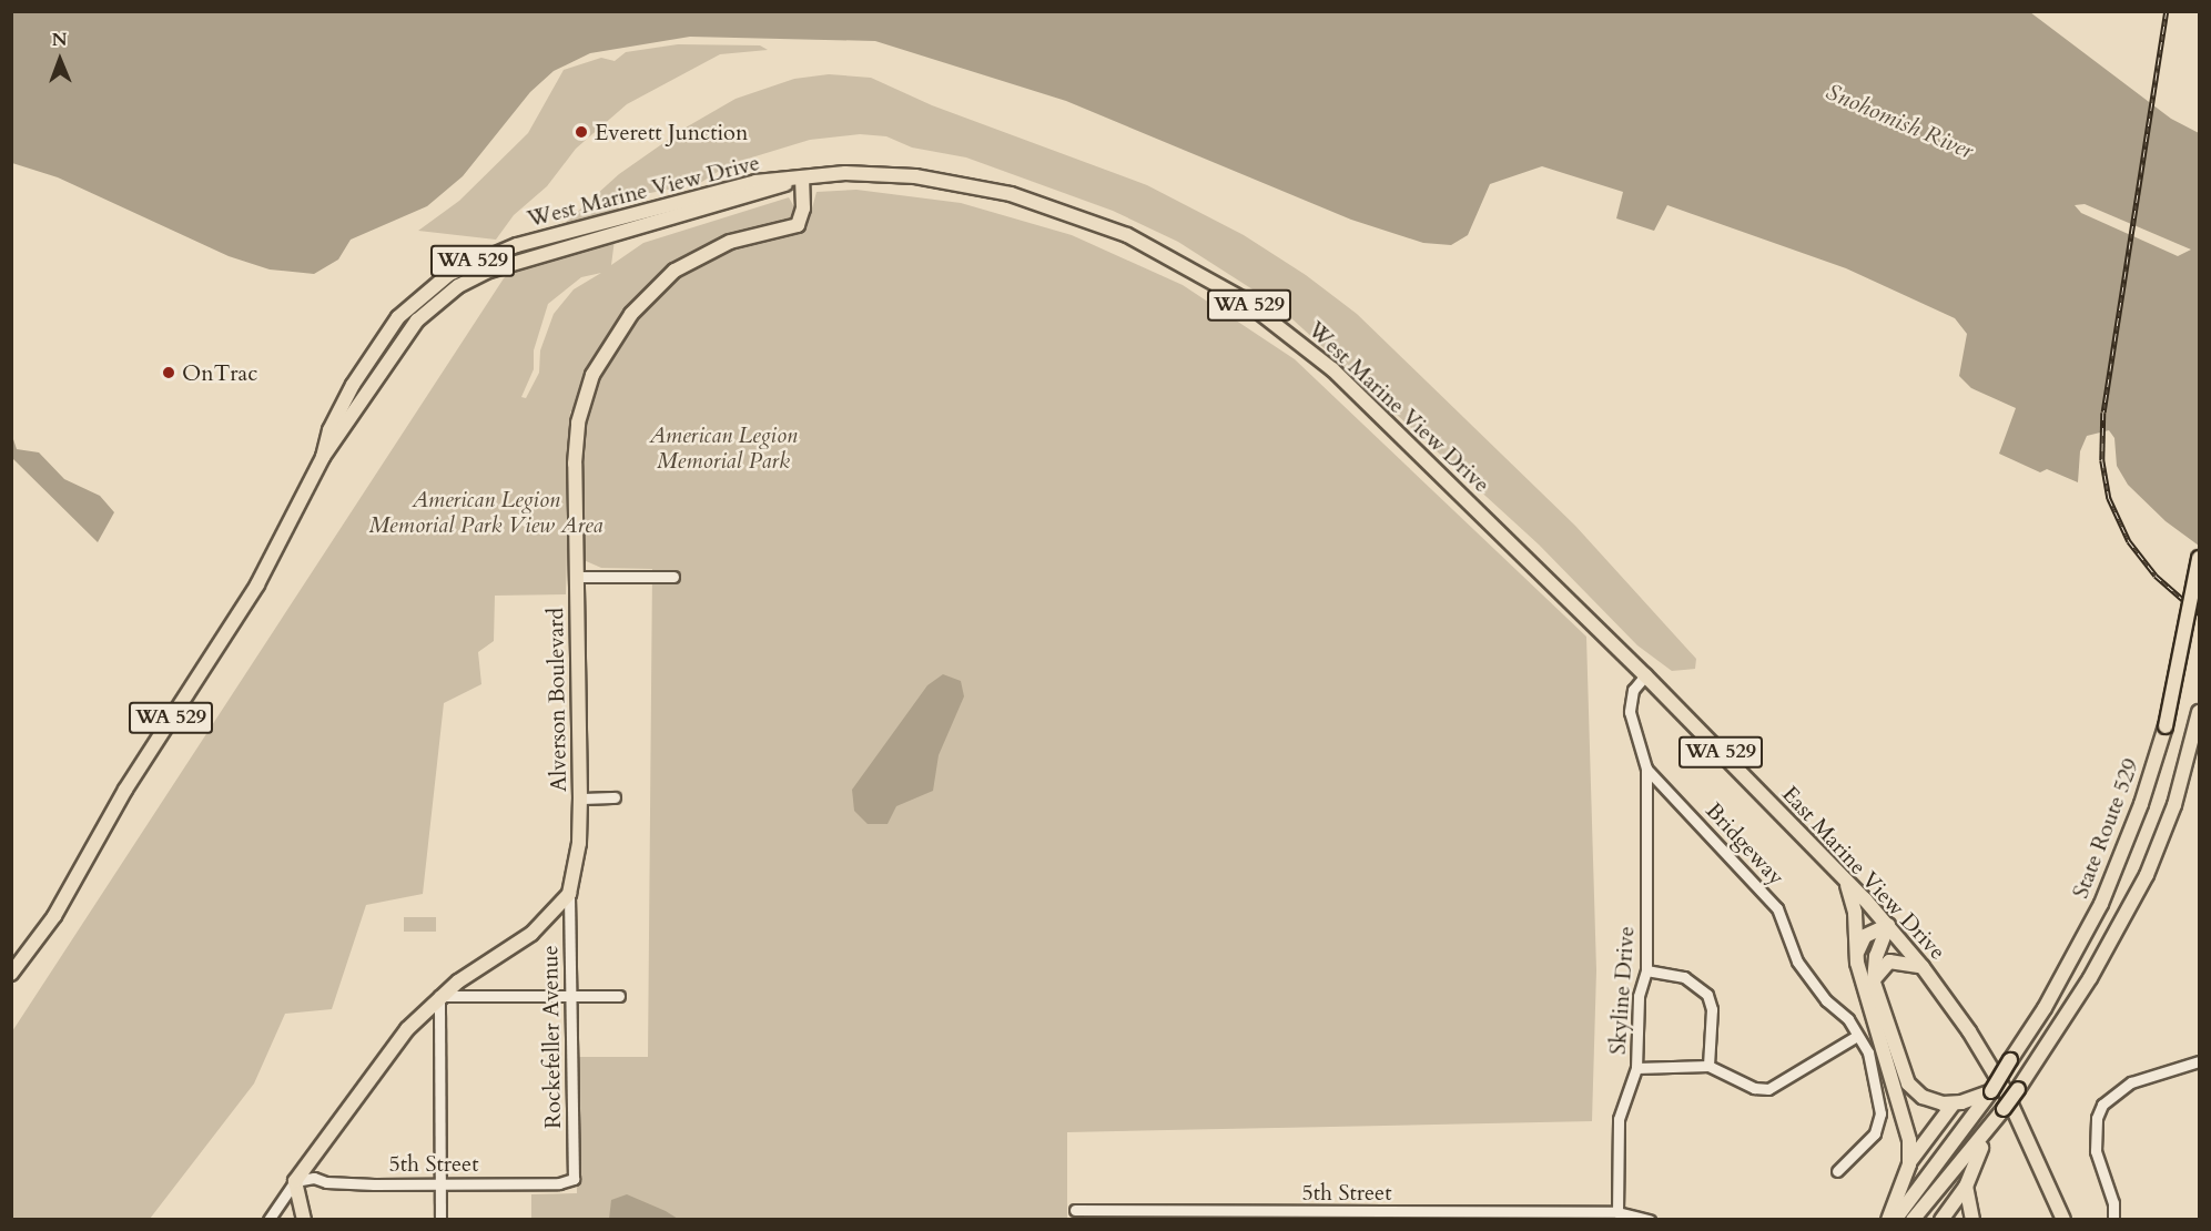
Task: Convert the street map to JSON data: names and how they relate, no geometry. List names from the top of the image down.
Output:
{
  "streets": {
    "main road": [
      "West Marine View Drive",
      "WA 529",
      "Alverson Boulevard",
      "State Route 529",
      "East Marine View Drive"
    ],
    "street": [
      "Bridgeway",
      "Skyline Drive",
      "Rockefeller Avenue",
      "5th Street"
    ]
  },
  "crossings": [
    ["West Marine View Drive", "Alverson Boulevard"],
    ["West Marine View Drive", "East Marine View Drive"],
    ["WA 529", "East Marine View Drive"],
    ["Alverson Boulevard", "Rockefeller Avenue"],
    ["Bridgeway", "East Marine View Drive"],
    ["Bridgeway", "Skyline Drive"],
    ["Skyline Drive", "5th Street"],
    ["Rockefeller Avenue", "5th Street"]
  ],
  "water": ["Snohomish River"],
  "parks": ["American Legion Memorial Park", "American Legion Memorial Park View Area"],
  "places": ["Everett Junction", "OnTrac"],
  "north": "top"
}
